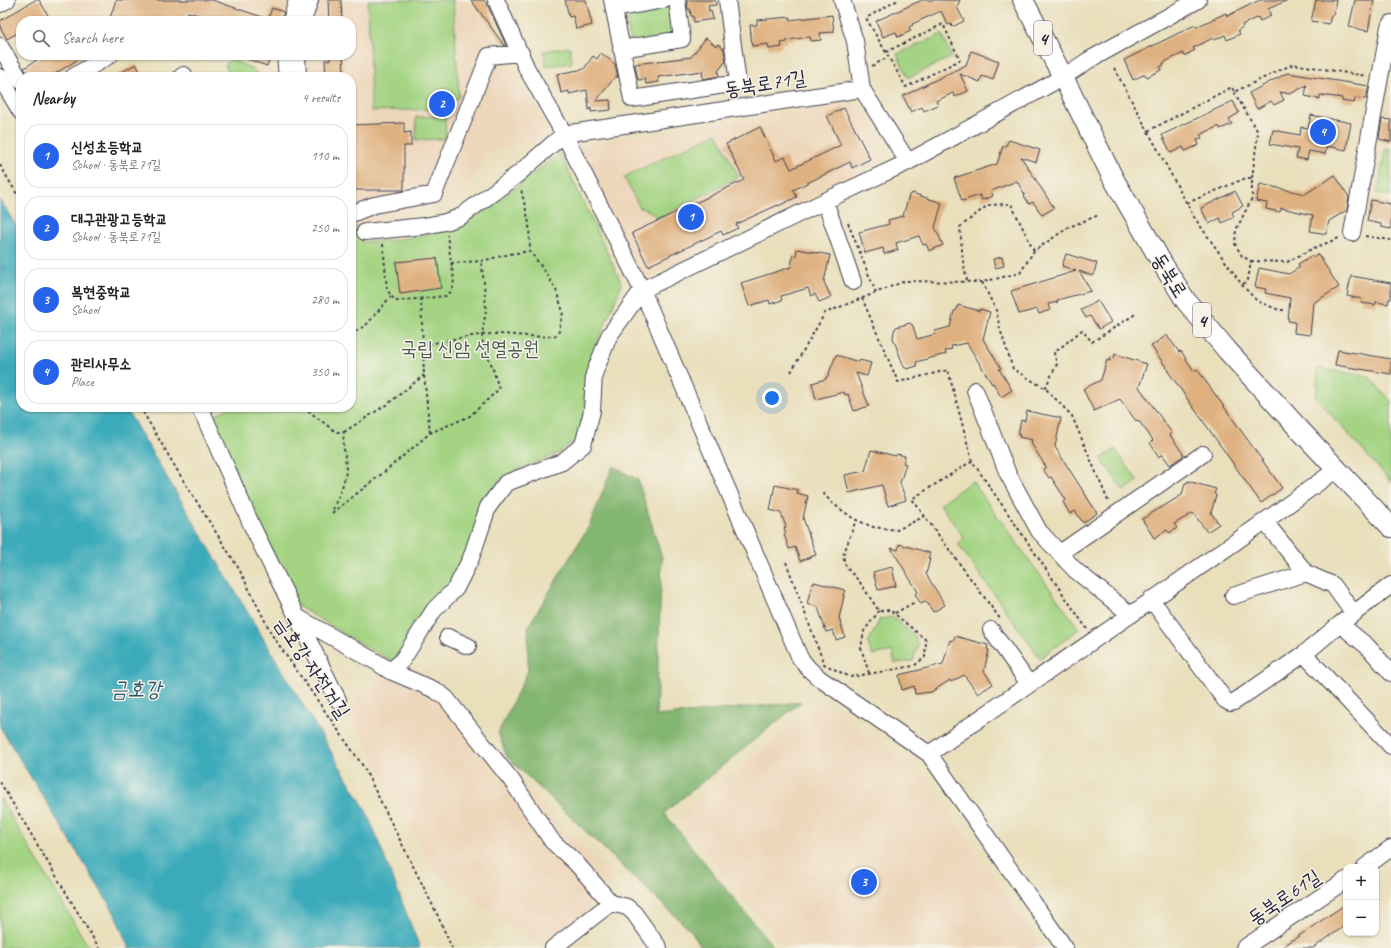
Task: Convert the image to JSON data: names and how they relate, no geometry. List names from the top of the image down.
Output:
{
  "streets": {
    "main road": ["4", "동북로"],
    "street": ["동북로71길", "동북로61길"],
    "path": ["금호강 자전거길"]
  },
  "water": ["금호강"],
  "parks": ["국립 신암 선열공원"],
  "page": {
    "search": "Search here",
    "heading": ["Nearby", "4 results"],
    "pins": [
      "2",
      "4",
      "1",
      "3"
    ],
    "list": [
      {
        "mark": "1",
        "name": "신성초등학교",
        "note": "School · 동북로71길",
        "value": "110 m"
      },
      {
        "mark": "2",
        "name": "대구관광고등학교",
        "note": "School · 동북로71길",
        "value": "250 m"
      },
      {
        "mark": "3",
        "name": "복현중학교",
        "note": "School",
        "value": "280 m"
      },
      {
        "mark": "4",
        "name": "관리사무소",
        "note": "Place",
        "value": "350 m"
      }
    ],
    "map_buttons": ["+", "−"]
  }
}
